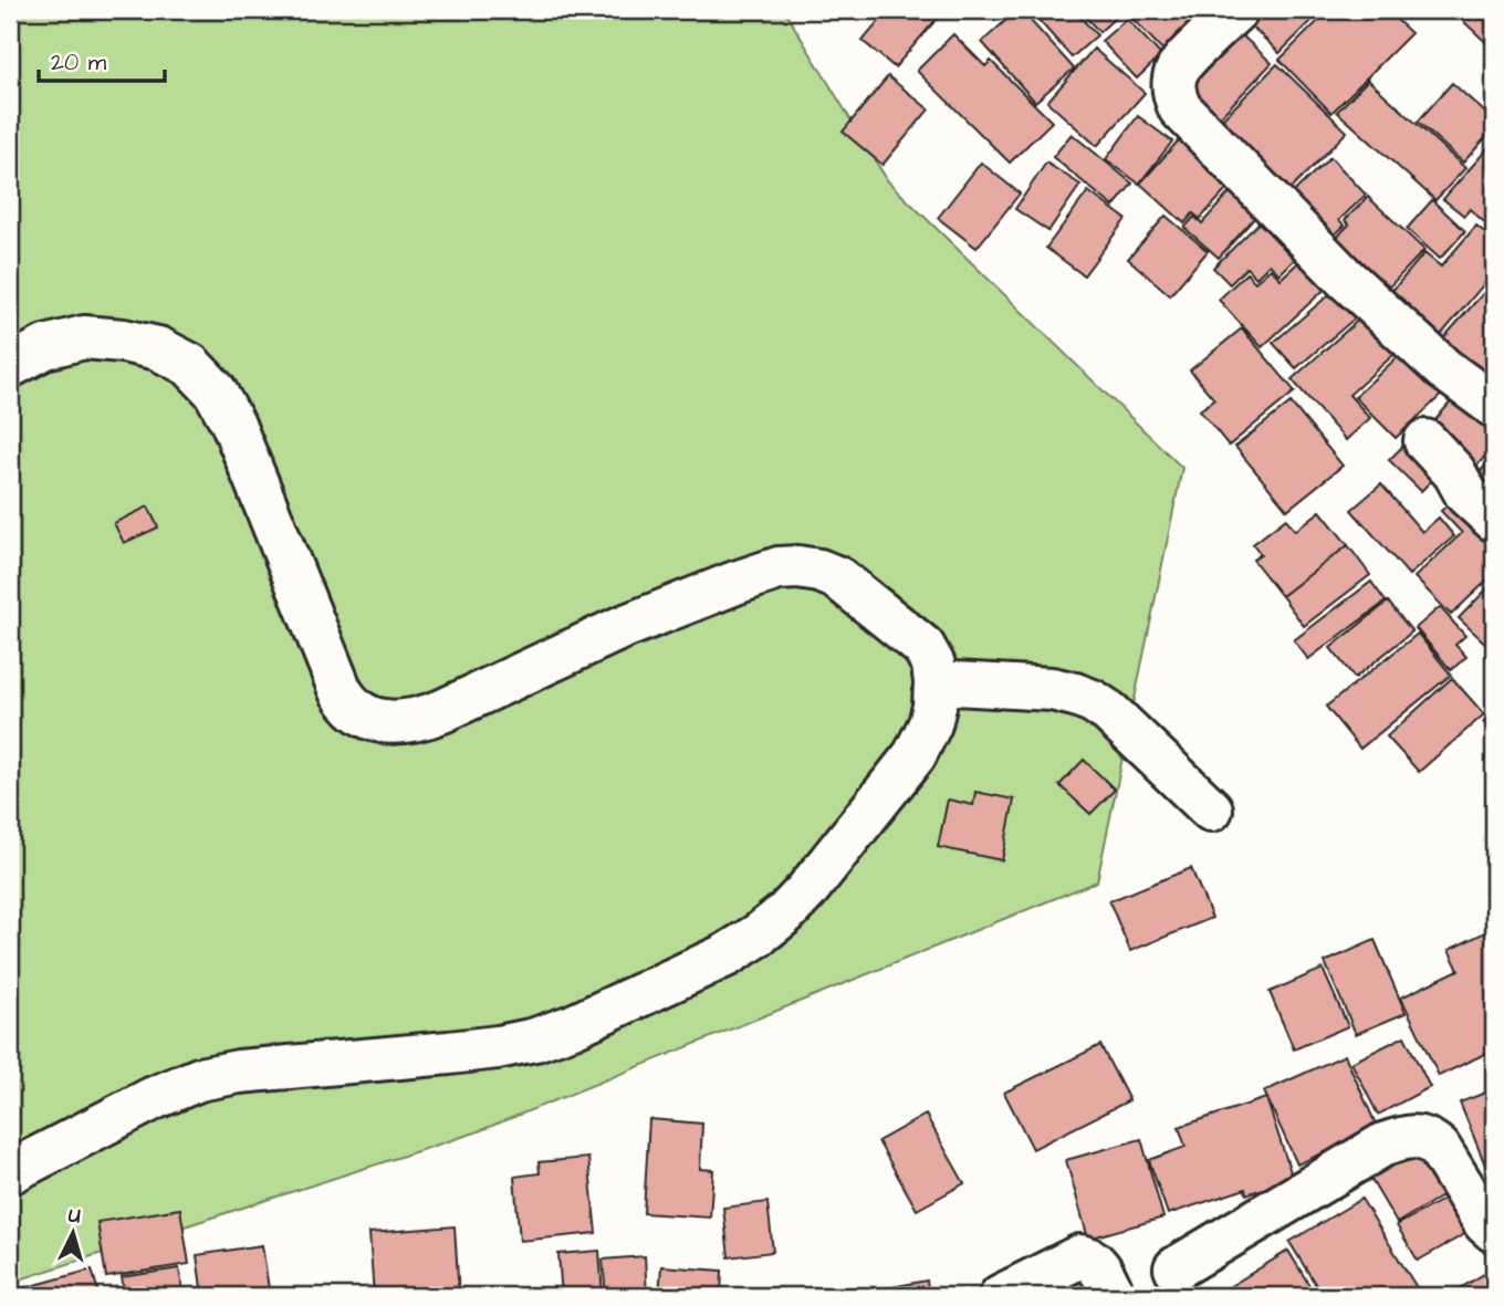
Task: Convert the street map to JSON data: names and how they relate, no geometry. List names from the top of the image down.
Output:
{
  "scale_bar": "20 m",
  "north": "top"
}
